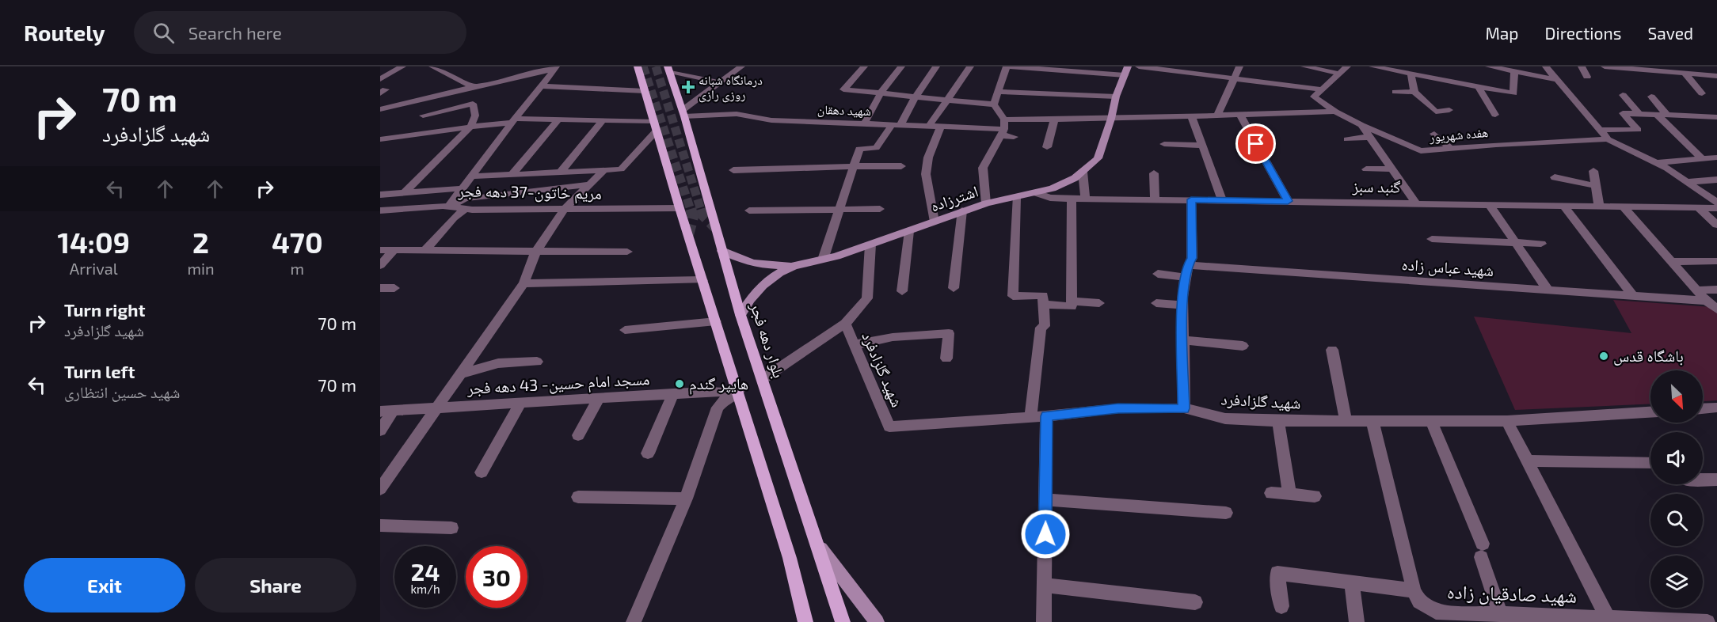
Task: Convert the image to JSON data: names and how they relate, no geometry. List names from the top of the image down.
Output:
{
  "streets": {
    "main road": ["بلوار دهه فجر"],
    "street": [
      "شهید دهقان",
      "هفده شهریور",
      "گنبد سبز",
      "مریم خاتون-37 دهه فجر",
      "اشترزاده",
      "شهید عباس زاده",
      "شهید گلزادفرد",
      "مسجد امام حسین- 43 دهه فجر",
      "شهید صادقیان زاده"
    ]
  },
  "crossings": [
    ["شهید دهقان", "بلوار دهه فجر"],
    ["گنبد سبز", "اشترزاده"],
    ["اشترزاده", "بلوار دهه فجر"],
    ["شهید گلزادفرد", "شهید صادقیان زاده"]
  ],
  "places": {
    "health": ["درمانگاه شبانه روزی رازی"],
    "other": ["باشگاه قدس", "هایپر گندم"]
  },
  "north": "bottom right",
  "page": {
    "header": "Routely",
    "search": "Search here",
    "nav": ["Map", "Directions", "Saved"],
    "turn": ["70 m", "شهید گلزادفرد"],
    "eta": [
      "14:09",
      "Arrival",
      "2",
      "min",
      "470",
      "m"
    ],
    "list": [
      {
        "name": "Turn right",
        "note": "شهید گلزادفرد",
        "value": "70 m"
      },
      {
        "name": "Turn left",
        "note": "شهید حسین انتظاری",
        "value": "70 m"
      }
    ],
    "speed": "24 km/h",
    "limit": "30",
    "buttons": ["Exit", "Share"]
  }
}
